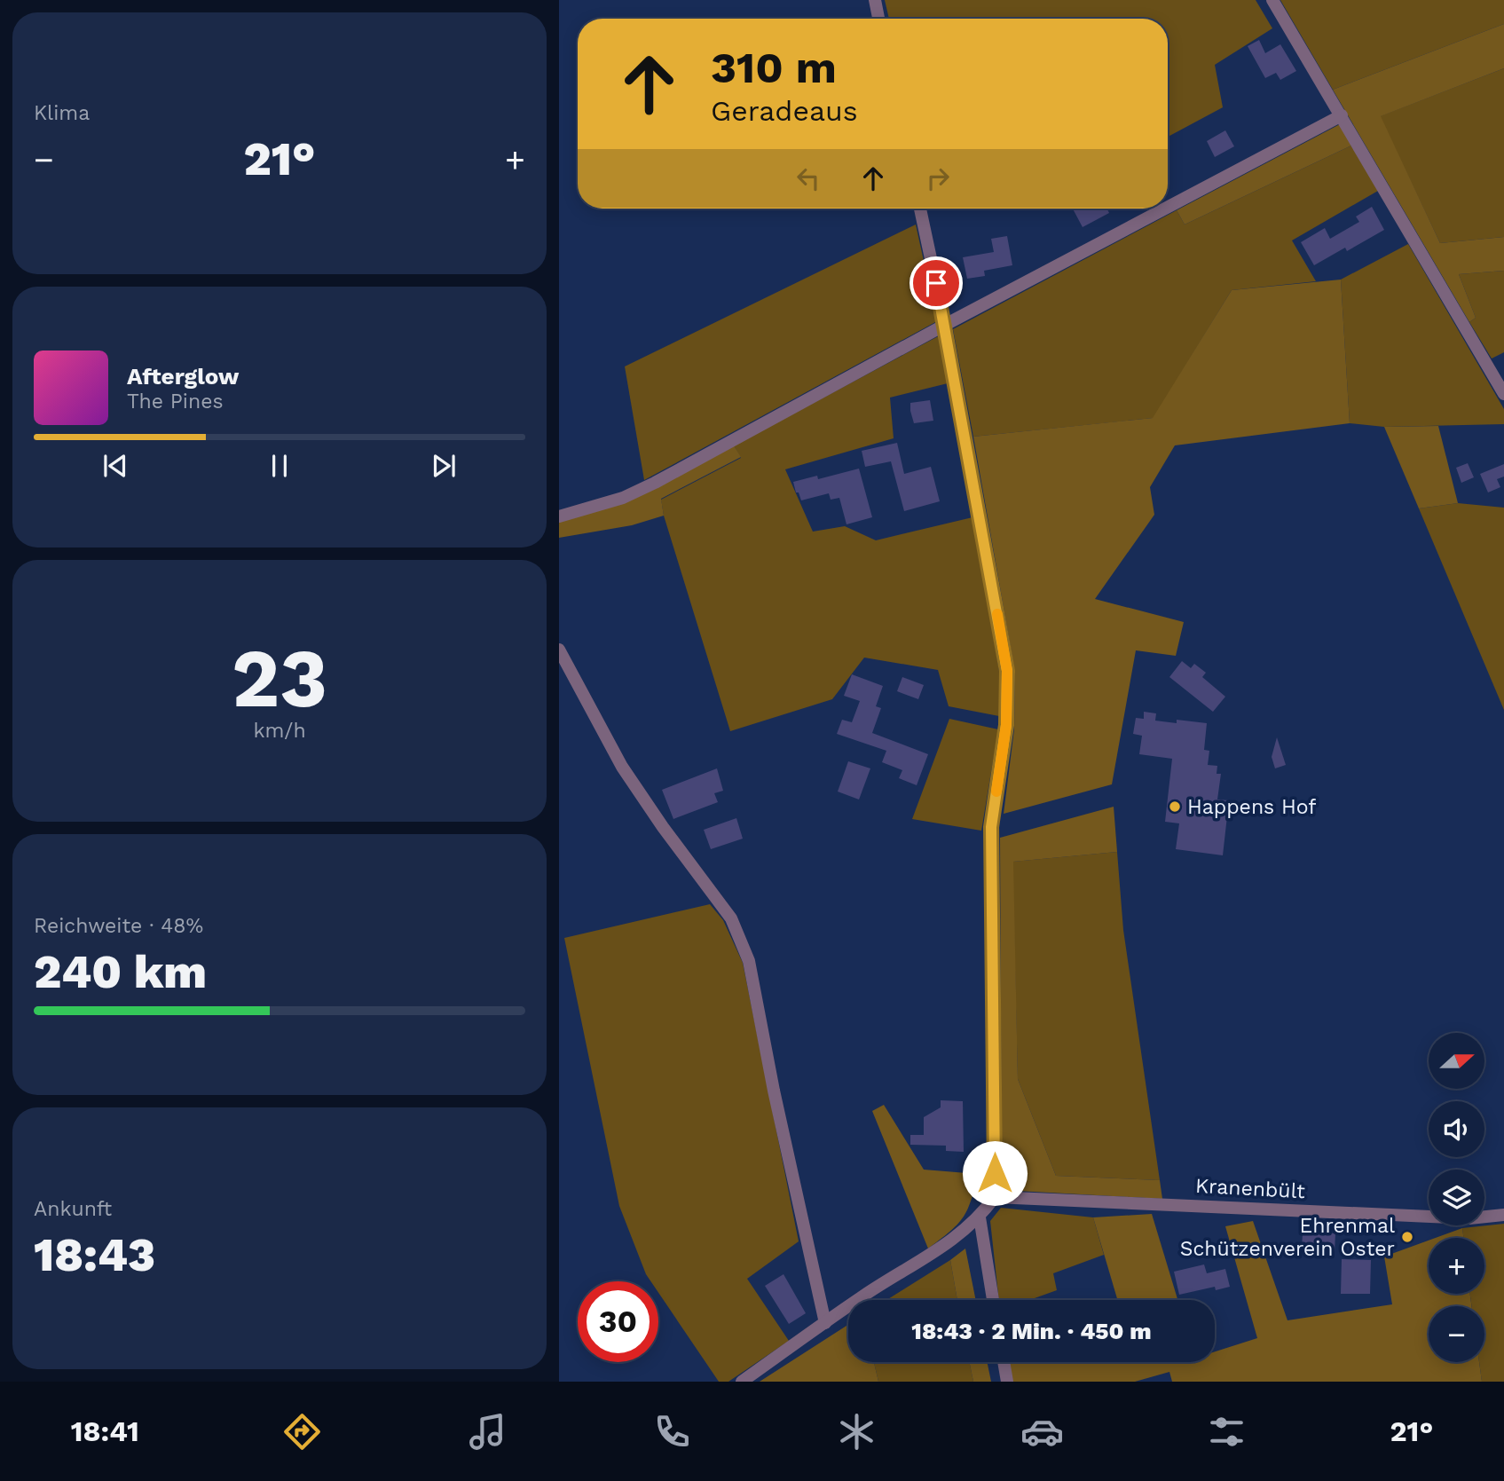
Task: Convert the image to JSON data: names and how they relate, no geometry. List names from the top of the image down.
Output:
{
  "streets": {
    "street": ["Kranenbült"]
  },
  "places": ["Happens Hof", "Ehrenmal Schützenverein Oster"],
  "north": "right",
  "page": {
    "tile": [
      "Klima",
      ["23", "km/h"],
      ["Reichweite · 48%", "240 km"],
      ["Ankunft", "18:43"]
    ],
    "turn": ["310 m", "Geradeaus"],
    "heat": ["−", "21°", "+"],
    "song": ["Afterglow", "The Pines"],
    "map_buttons": ["+", "−"],
    "limit": "30",
    "trip": "18:43 · 2 Min. · 450 m",
    "tabs": ["18:41", "21°"]
  }
}
